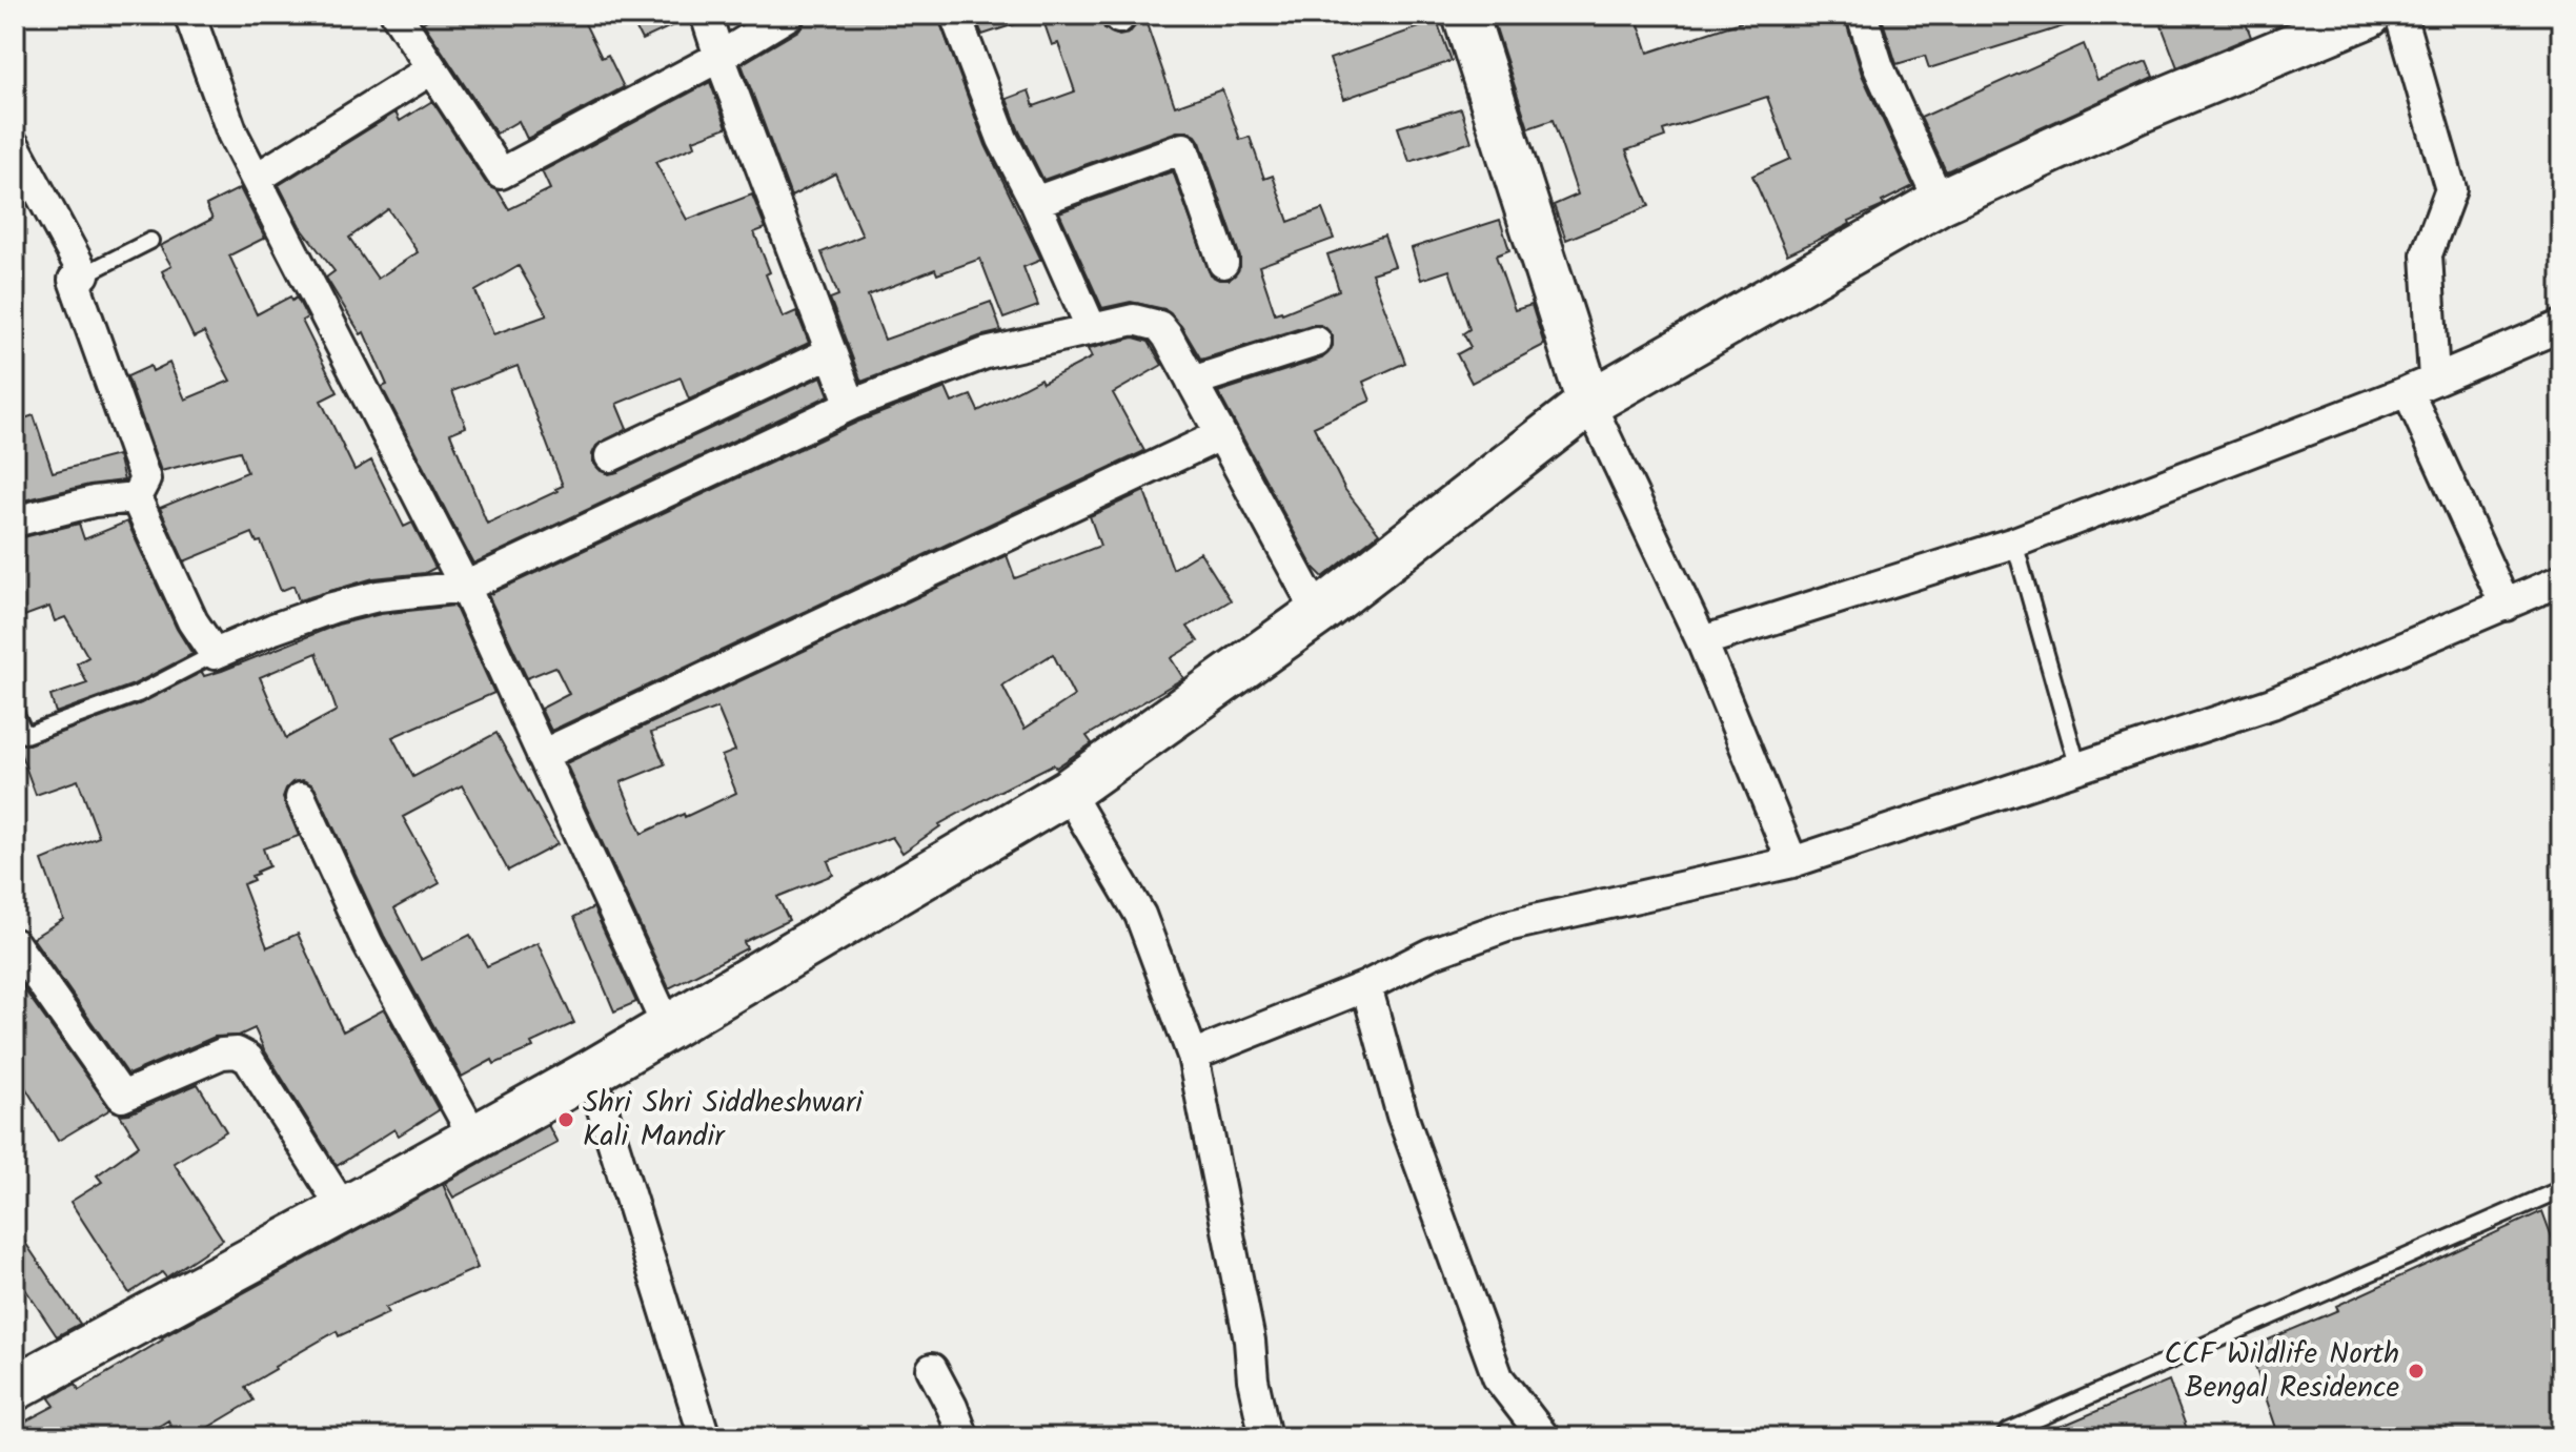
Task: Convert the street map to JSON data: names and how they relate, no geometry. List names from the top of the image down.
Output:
{
  "places": ["Shri Shri Siddheshwari Kali Mandir", "CCF Wildlife North Bengal Residence"]
}
